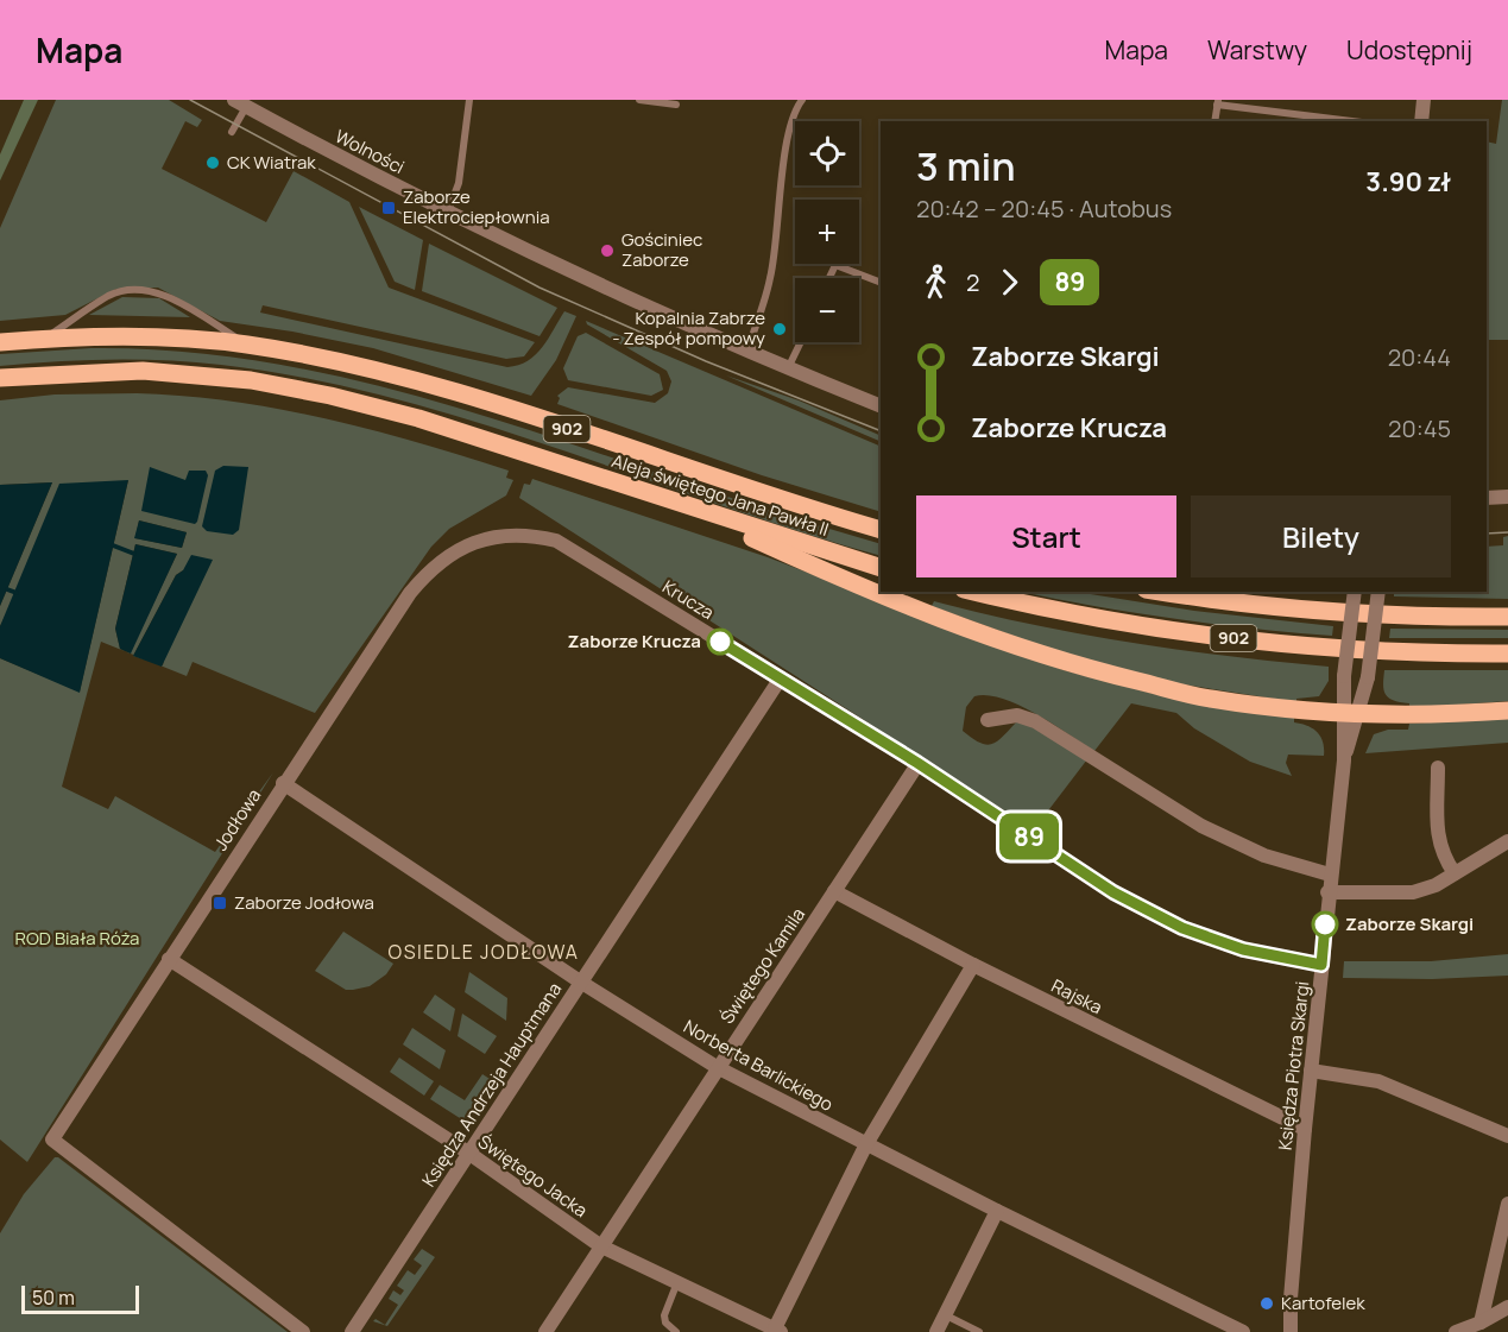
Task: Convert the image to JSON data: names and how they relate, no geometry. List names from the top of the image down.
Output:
{
  "streets": {
    "main road": ["902", "Aleja świętego Jana Pawła II"],
    "street": [
      "Wolności",
      "Krucza",
      "Jodłowa",
      "Świętego Kamila",
      "Rajska",
      "Norberta Barlickiego",
      "Księdza Piotra Skargi",
      "Księdza Andrzeja Hauptmana",
      "Świętego Jacka"
    ]
  },
  "crossings": [
    ["Krucza", "Jodłowa"],
    ["Krucza", "Świętego Kamila"],
    ["Krucza", "Księdza Piotra Skargi"],
    ["Krucza", "Księdza Andrzeja Hauptmana"],
    ["Jodłowa", "Norberta Barlickiego"],
    ["Jodłowa", "Świętego Jacka"],
    ["Świętego Kamila", "Rajska"],
    ["Świętego Kamila", "Norberta Barlickiego"],
    ["Świętego Kamila", "Świętego Jacka"],
    ["Rajska", "Księdza Piotra Skargi"],
    ["Norberta Barlickiego", "Księdza Andrzeja Hauptmana"],
    ["Księdza Andrzeja Hauptmana", "Świętego Jacka"]
  ],
  "districts": ["OSIEDLE JODŁOWA"],
  "parks": ["ROD Biała Róża"],
  "places": {
    "other": [
      "CK Wiatrak",
      "Gościniec Zaborze",
      "Kopalnia Zabrze - Zespół pompowy",
      "Zaborze Krucza",
      "Zaborze Skargi",
      "Kartofelek"
    ],
    "transit": ["Zaborze Elektrociepłownia", "Zaborze Jodłowa"]
  },
  "lines": ["bus line 89"],
  "scale_bar": "50 m",
  "page": {
    "header": "Mapa",
    "nav": ["Mapa", "Warstwy", "Udostępnij"],
    "on_map": "89",
    "map_buttons": ["+", "−"],
    "heading": ["3 min", "20:42 – 20:45 · Autobus", "3.90 zł"],
    "legs": ["2", "89"],
    "list": [
      {
        "name": "Zaborze Skargi",
        "value": "20:44"
      },
      {
        "name": "Zaborze Krucza",
        "value": "20:45"
      }
    ],
    "buttons": ["Start", "Bilety"],
    "scale": "50 m"
  }
}
